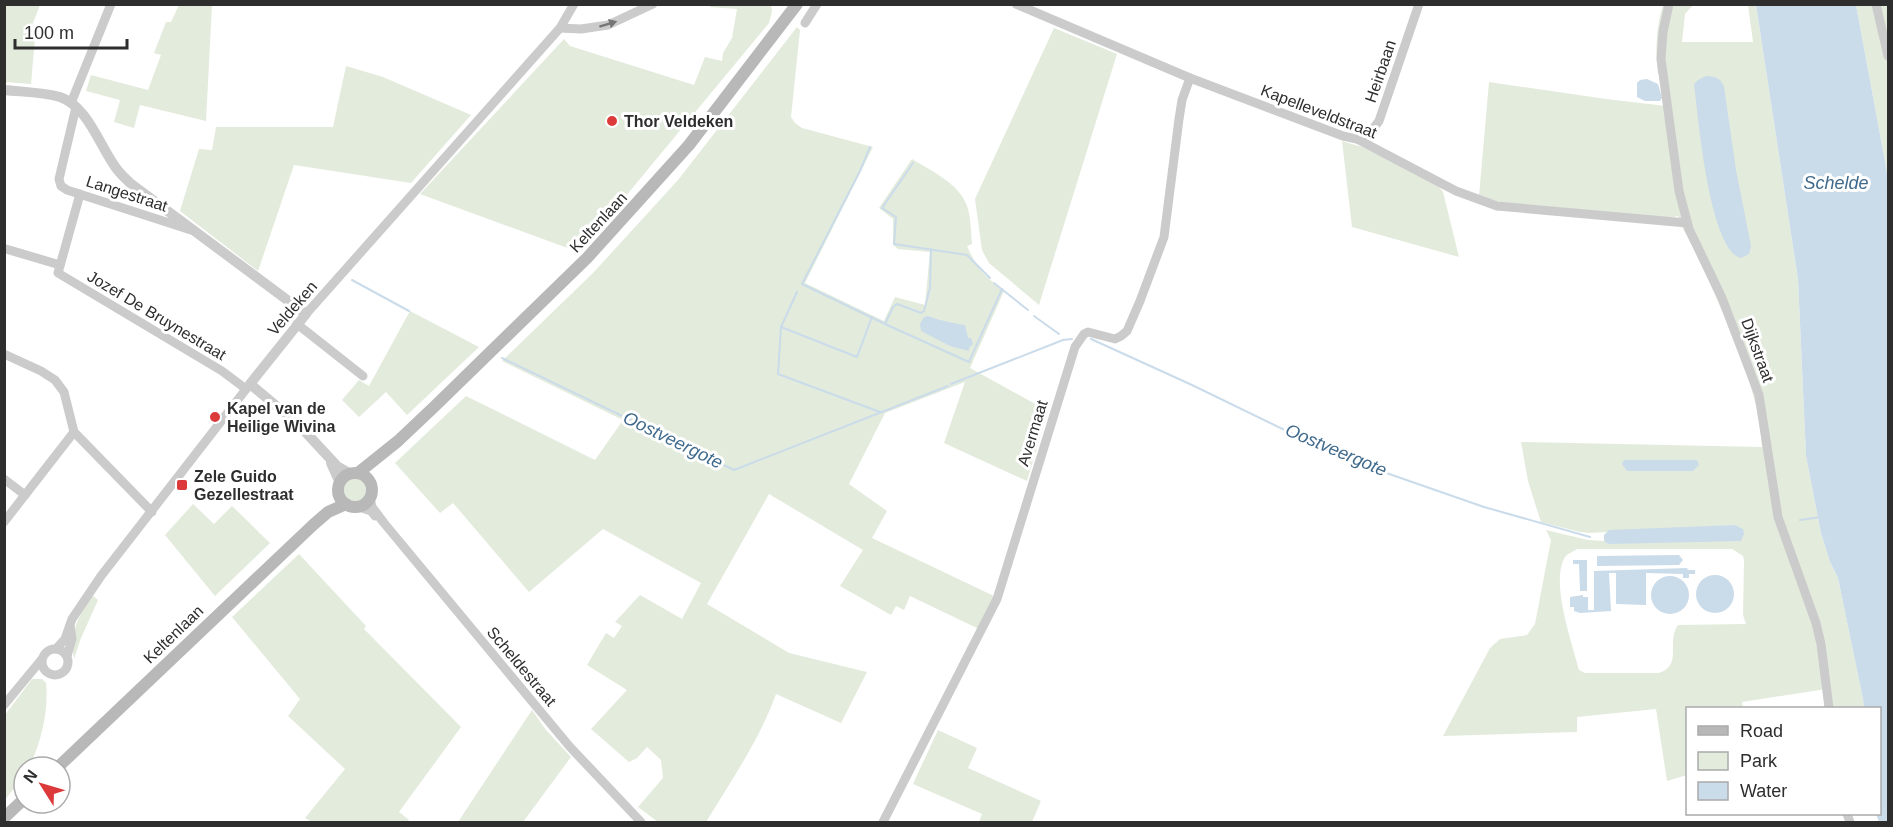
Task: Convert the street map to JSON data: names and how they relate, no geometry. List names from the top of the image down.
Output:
{
  "streets": {
    "main road": ["Keltenlaan"],
    "street": [
      "Heirbaan",
      "Kapelleveldstraat",
      "Langestraat",
      "Veldeken",
      "Jozef De Bruynestraat",
      "Dijkstraat",
      "Avermaat",
      "Scheldestraat"
    ]
  },
  "crossings": [
    ["Heirbaan", "Kapelleveldstraat"],
    ["Kapelleveldstraat", "Dijkstraat"],
    ["Kapelleveldstraat", "Avermaat"],
    ["Langestraat", "Veldeken"],
    ["Keltenlaan", "Scheldestraat"],
    ["Veldeken", "Jozef De Bruynestraat"]
  ],
  "water": ["Schelde", "Oostveergote"],
  "places": {
    "other": ["Thor Veldeken", "Kapel van de Heilige Wivina"],
    "transit": ["Zele Guido Gezellestraat"]
  },
  "legend": ["Road", "Park", "Water"],
  "scale_bar": "100 m",
  "north": "top left"
}
